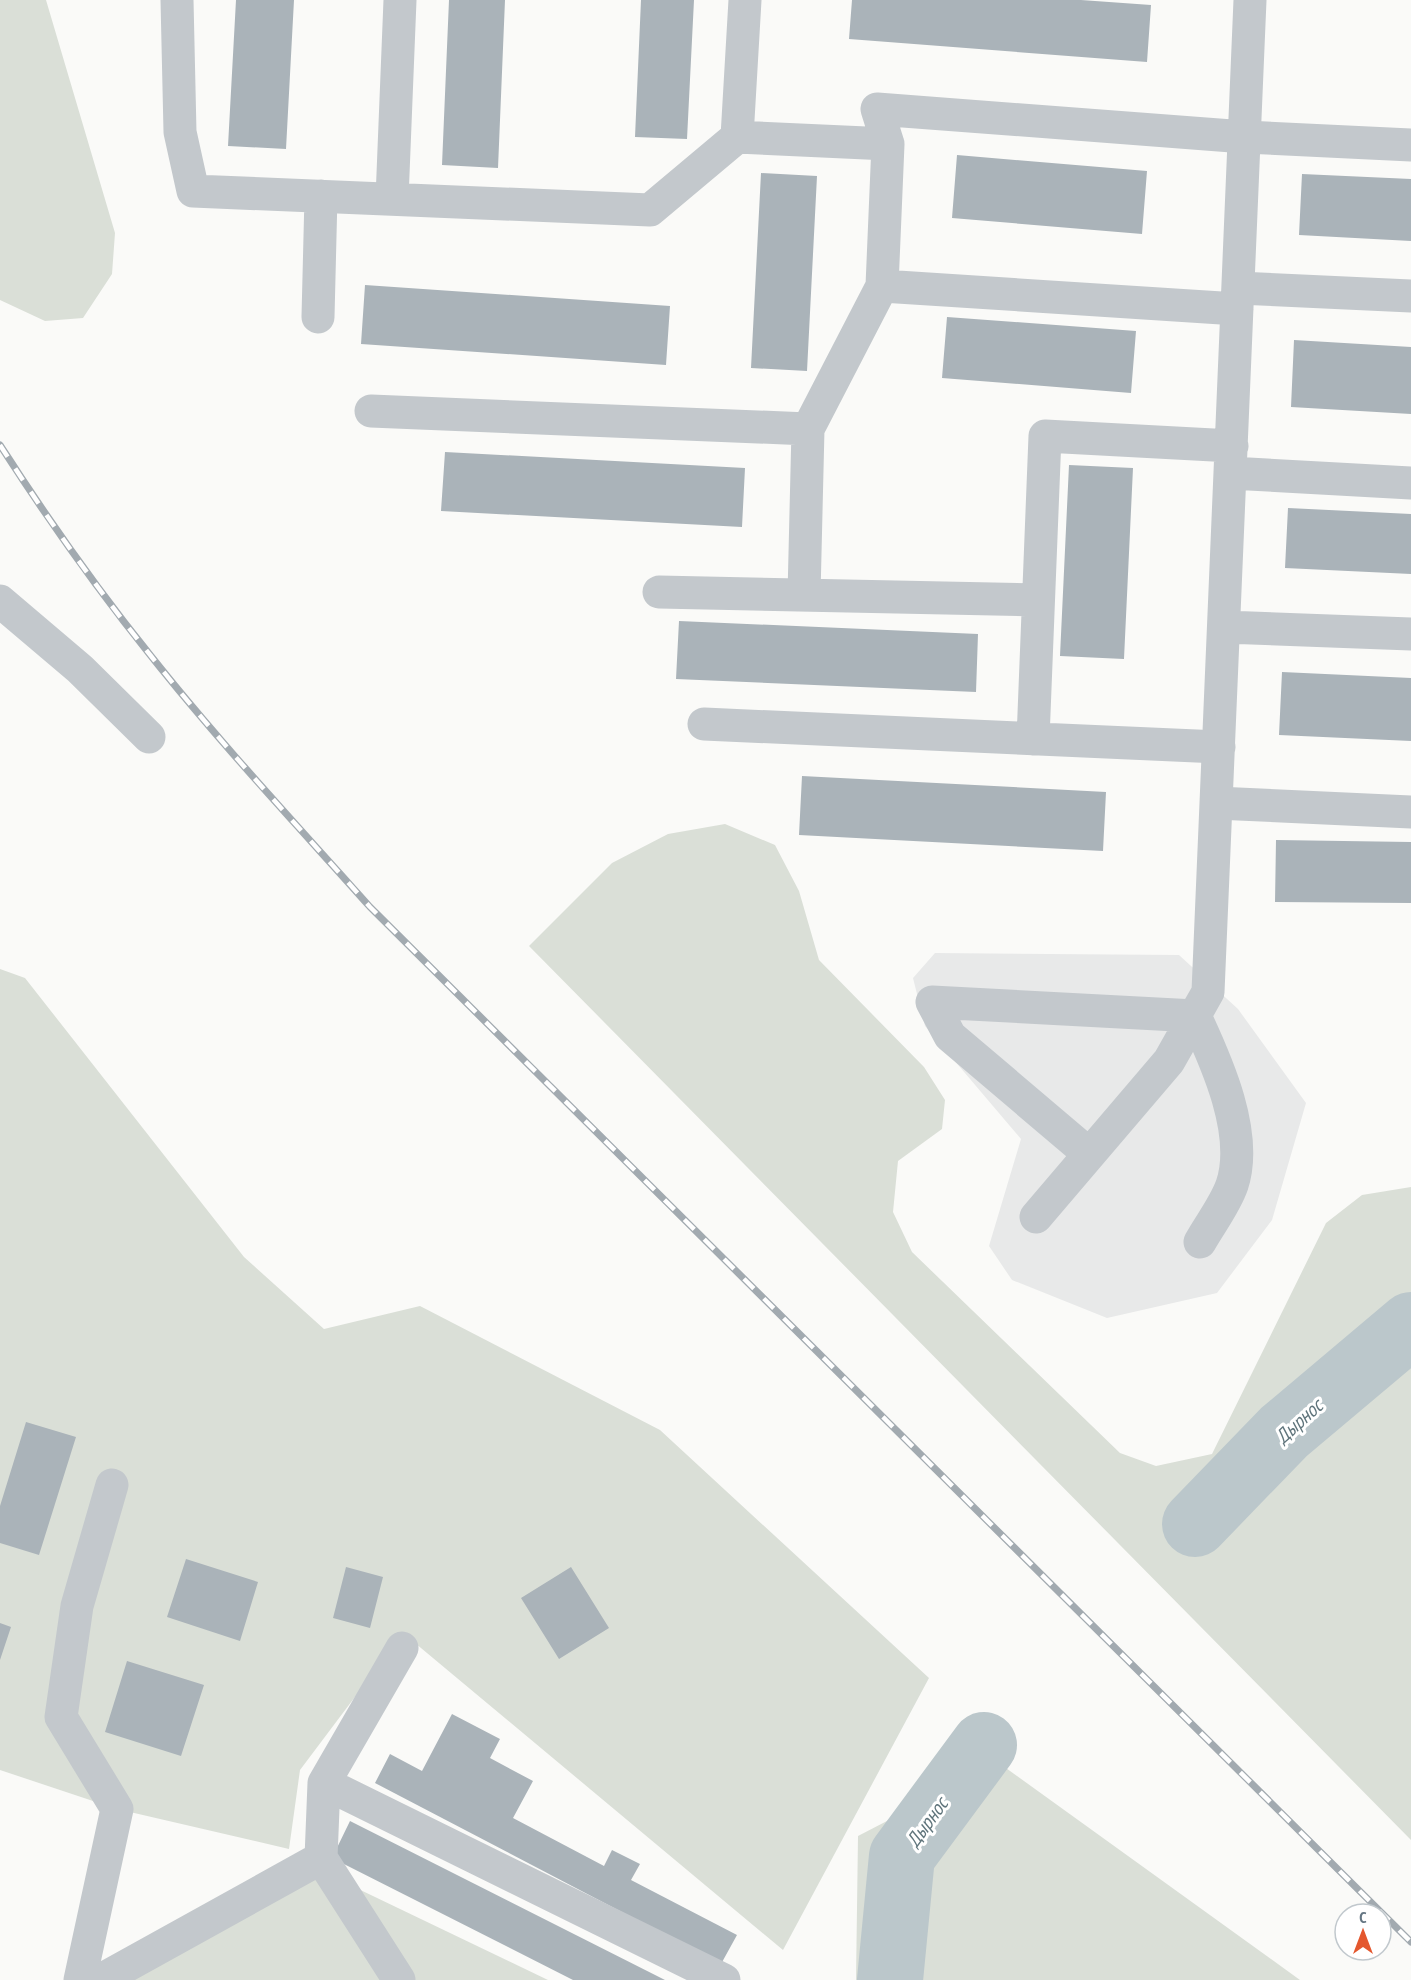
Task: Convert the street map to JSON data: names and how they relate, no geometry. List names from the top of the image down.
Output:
{
  "water": ["Дырнос"],
  "north": "top"
}
